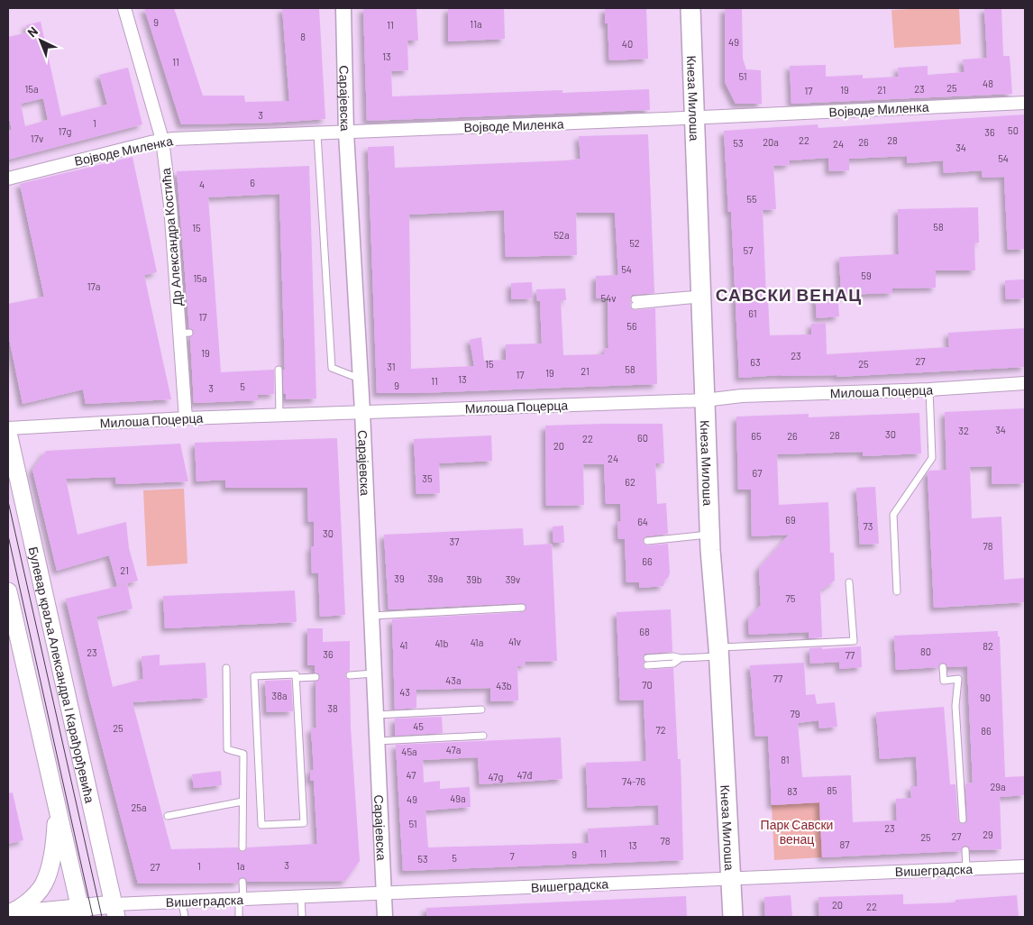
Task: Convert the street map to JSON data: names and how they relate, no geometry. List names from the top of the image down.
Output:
{
  "streets": {
    "main road": ["Кнеза Милоша", "Булевар краља Александра I Карађорђевића"],
    "street": [
      "Сарајевска",
      "Војводе Миленка",
      "Др Александра Костића",
      "Милоша Поцерца",
      "Вишеградска"
    ]
  },
  "crossings": [
    ["Сарајевска", "Војводе Миленка"],
    ["Сарајевска", "Милоша Поцерца"],
    ["Сарајевска", "Вишеградска"],
    ["Кнеза Милоша", "Војводе Миленка"],
    ["Кнеза Милоша", "Милоша Поцерца"],
    ["Кнеза Милоша", "Вишеградска"],
    ["Војводе Миленка", "Др Александра Костића"],
    ["Др Александра Костића", "Милоша Поцерца"],
    ["Булевар краља Александра I Карађорђевића", "Вишеградска"]
  ],
  "districts": ["САВСКИ ВЕНАЦ"],
  "parks": ["Парк Савски венац"],
  "house_numbers": [
    "9",
    "11a",
    "11",
    "8",
    "49",
    "40",
    "13",
    "11",
    "51",
    "48",
    "25",
    "15a",
    "23",
    "19",
    "21",
    "17",
    "3",
    "1",
    "50",
    "17g",
    "36",
    "17v",
    "22",
    "28",
    "20a",
    "26",
    "53",
    "24",
    "34",
    "54",
    "6",
    "4",
    "55",
    "58",
    "15",
    "52a",
    "52",
    "57",
    "54",
    "59",
    "15a",
    "17a",
    "54v",
    "61",
    "17",
    "56",
    "19",
    "23",
    "27",
    "63",
    "15",
    "25",
    "31",
    "58",
    "21",
    "19",
    "17",
    "13",
    "11",
    "9",
    "5",
    "3",
    "34",
    "32",
    "30",
    "28",
    "65",
    "26",
    "60",
    "22",
    "20",
    "24",
    "67",
    "35",
    "62",
    "69",
    "64",
    "73",
    "30",
    "37",
    "78",
    "66",
    "21",
    "39",
    "39a",
    "39b",
    "39v",
    "75",
    "68",
    "41v",
    "41a",
    "41b",
    "41",
    "82",
    "80",
    "23",
    "36",
    "77",
    "77",
    "43a",
    "70",
    "43b",
    "43",
    "38a",
    "90",
    "38",
    "79",
    "45",
    "25",
    "72",
    "86",
    "47a",
    "45a",
    "81",
    "47",
    "47đ",
    "47g",
    "74-76",
    "29a",
    "85",
    "83",
    "49a",
    "49",
    "25a",
    "51",
    "23",
    "29",
    "27",
    "25",
    "78",
    "87",
    "13",
    "11",
    "9",
    "7",
    "5",
    "53",
    "3",
    "1",
    "1a",
    "27",
    "20",
    "22"
  ],
  "north": "top left"
}
